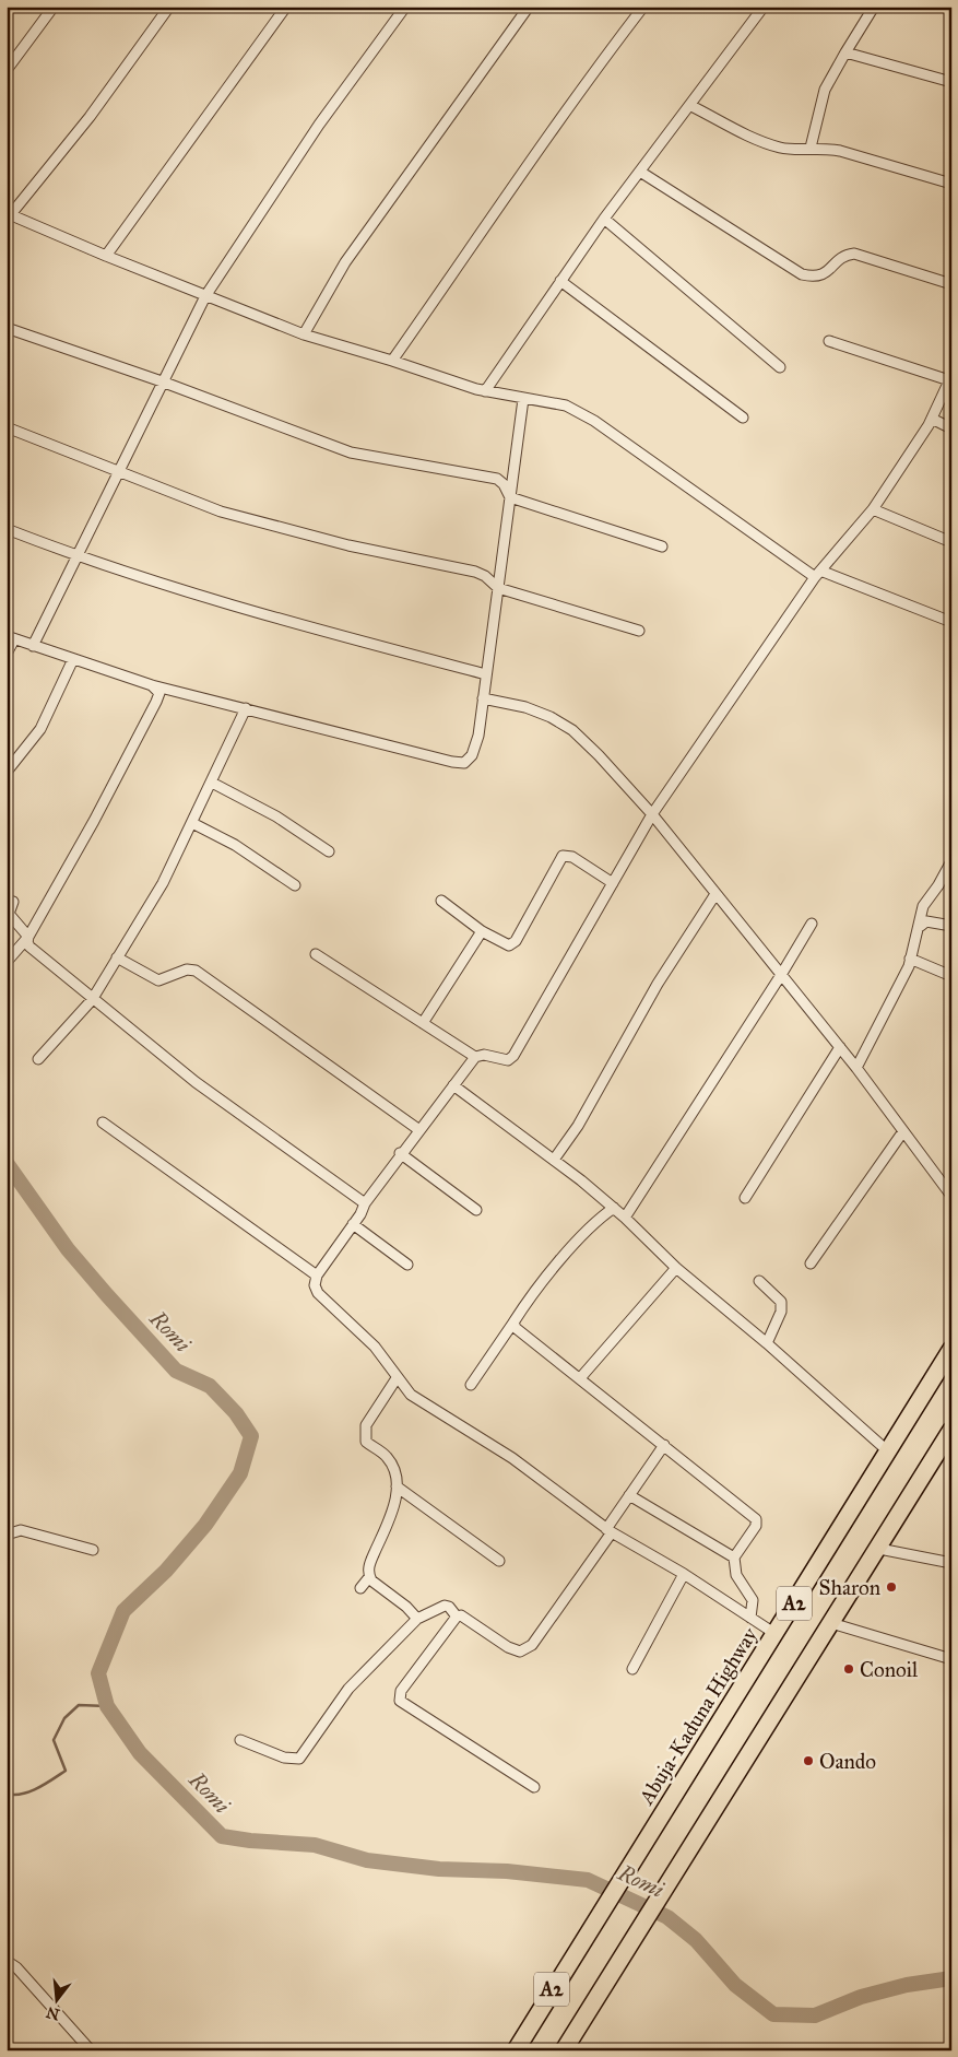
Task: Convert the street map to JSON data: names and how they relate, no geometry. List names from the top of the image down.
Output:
{
  "streets": {
    "highway": ["A2", "Abuja-Kaduna Highway"]
  },
  "water": ["Romi"],
  "places": ["Sharon", "Conoil", "Oando"],
  "north": "bottom"
}
